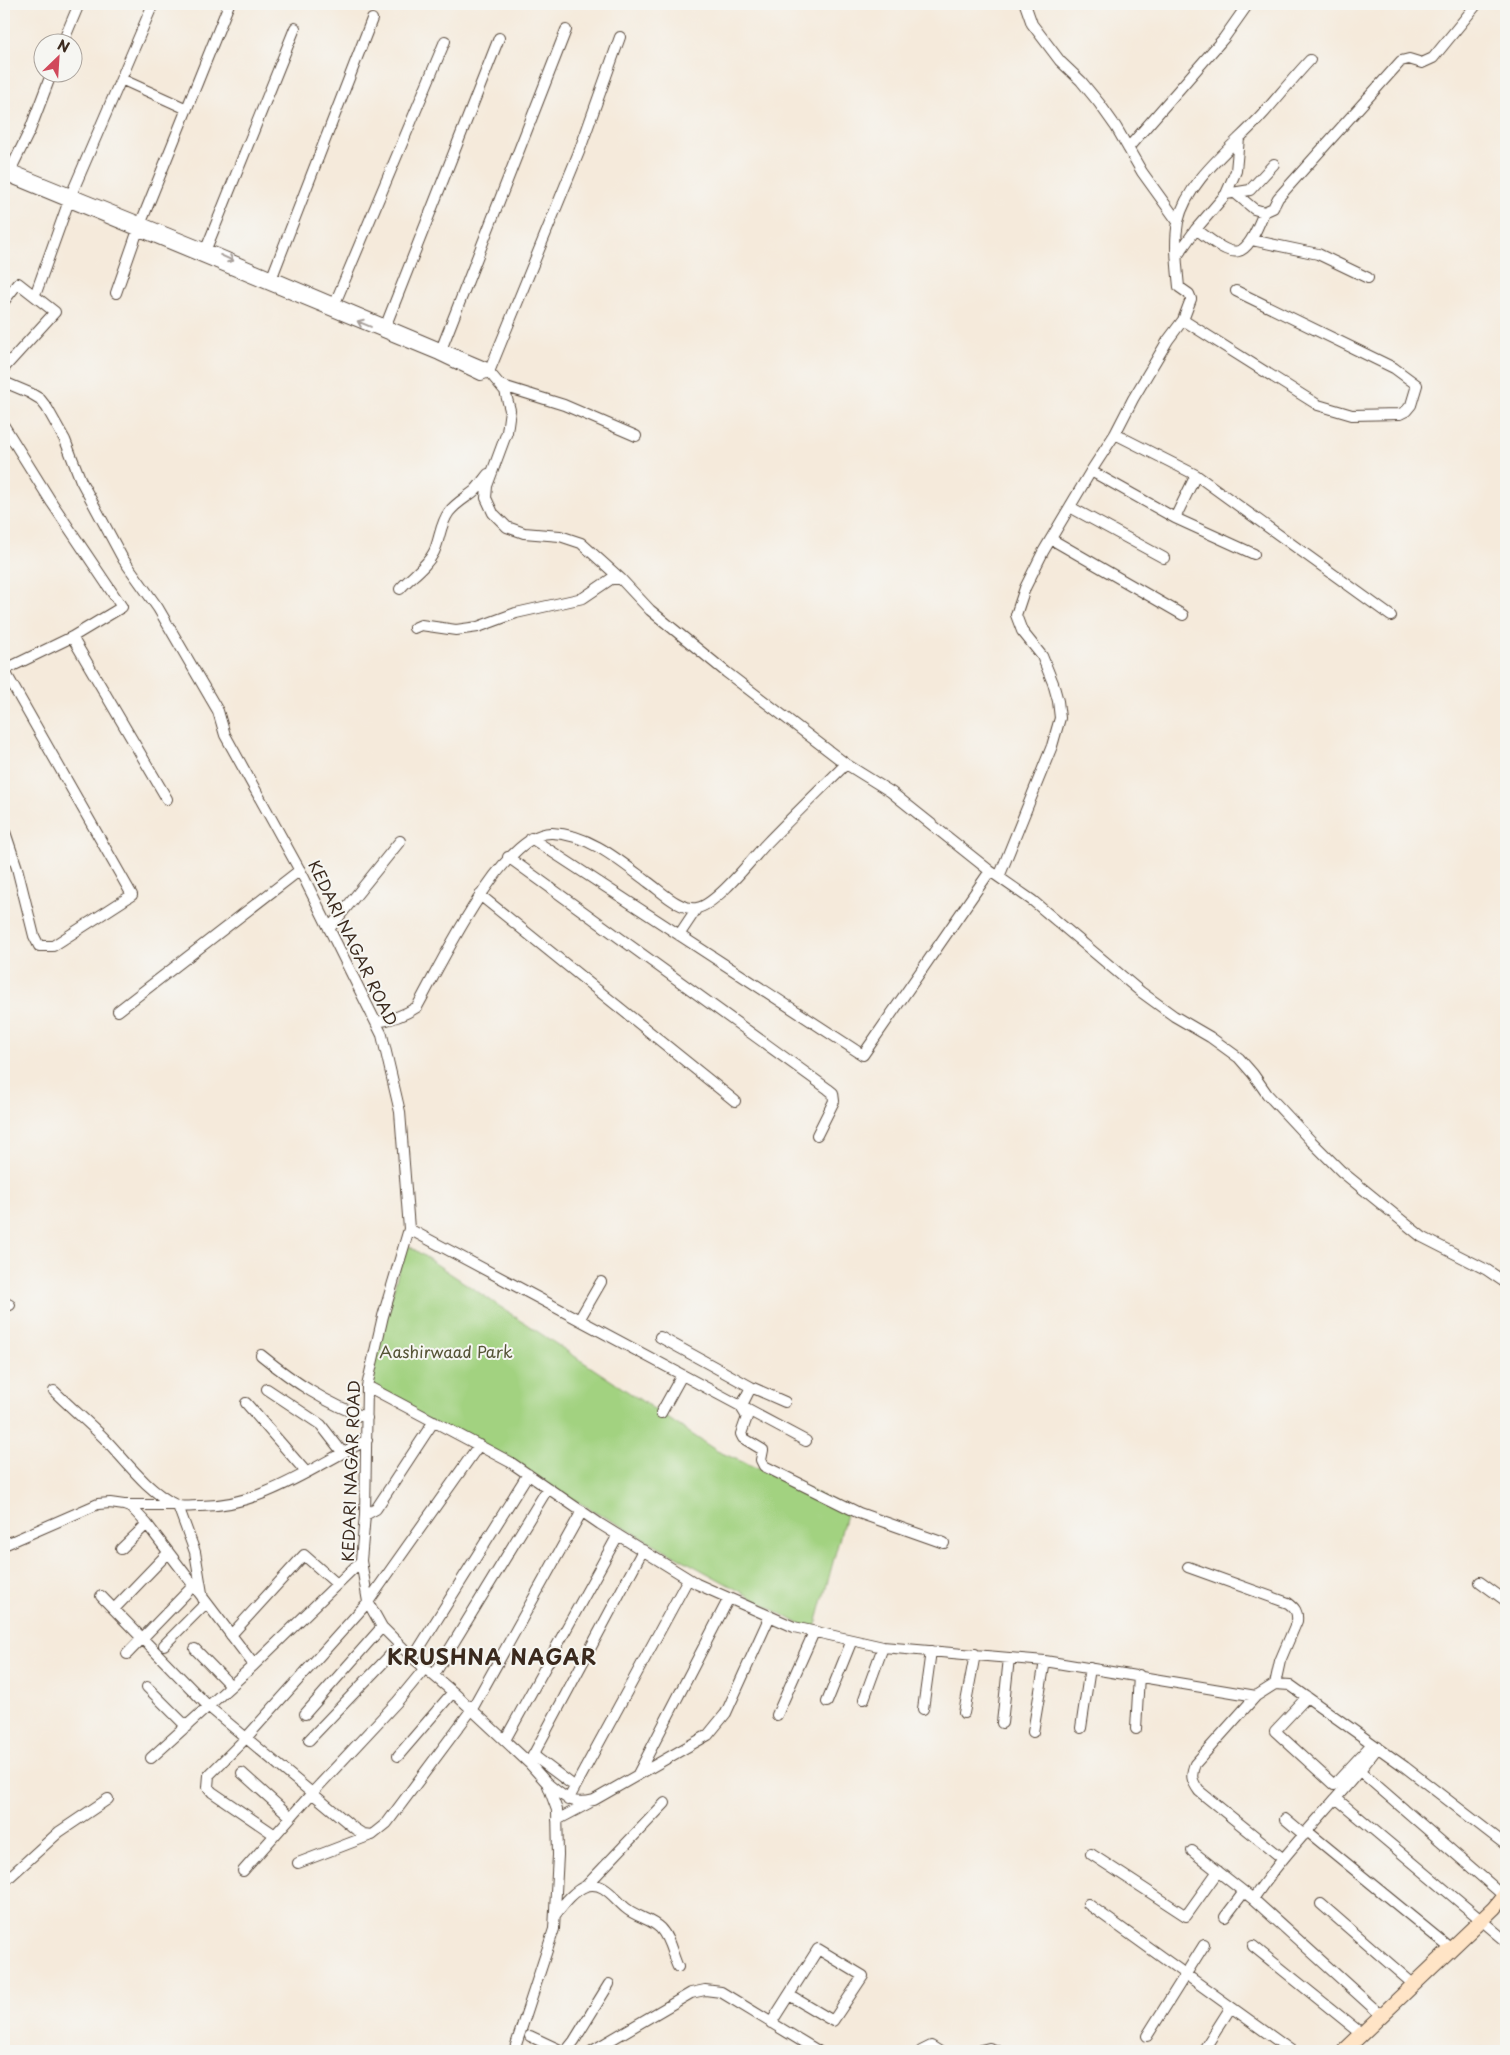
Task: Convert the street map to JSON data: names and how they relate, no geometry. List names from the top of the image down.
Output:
{
  "streets": {
    "street": ["KEDARI NAGAR ROAD"]
  },
  "districts": ["KRUSHNA NAGAR"],
  "parks": ["Aashirwaad Park"],
  "north": "top right"
}
